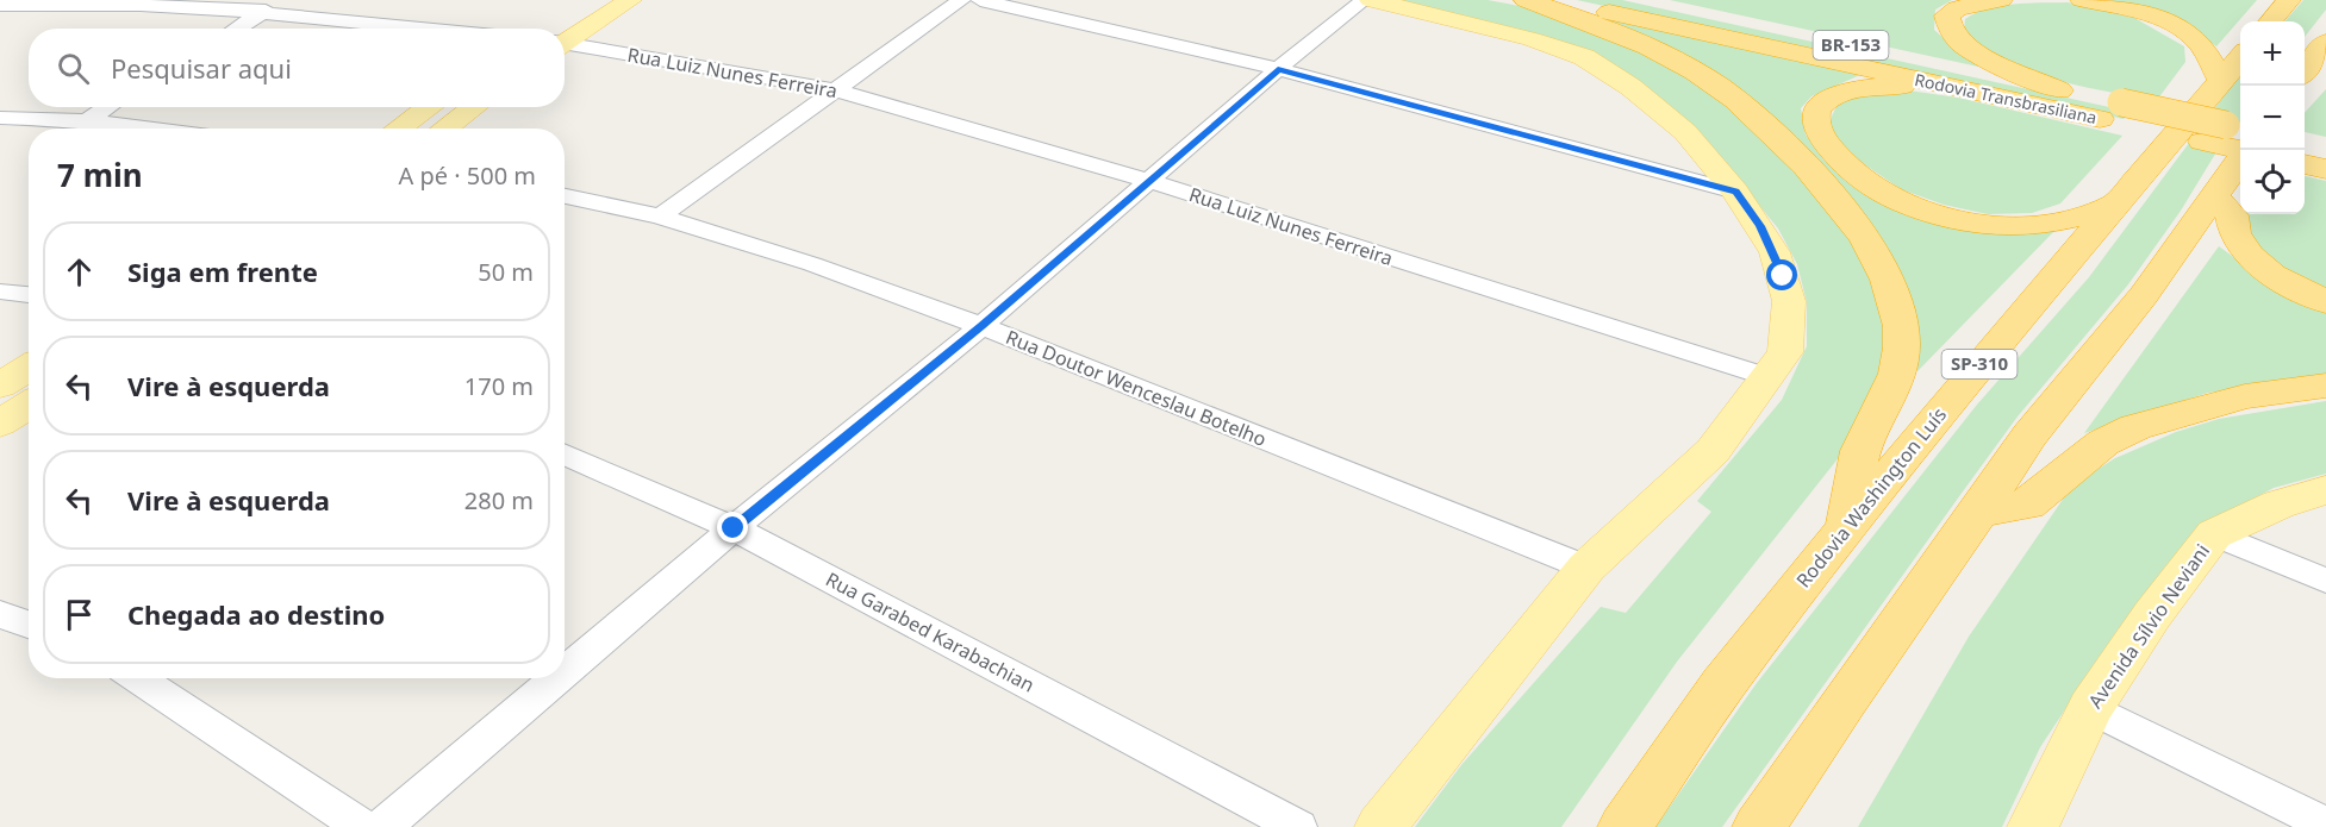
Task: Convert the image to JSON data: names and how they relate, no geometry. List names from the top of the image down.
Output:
{
  "streets": {
    "highway": [
      "BR-153",
      "Rodovia Transbrasiliana",
      "SP-310",
      "Rodovia Washington Luís"
    ],
    "main road": ["Avenida Sílvio Neviani"],
    "street": ["Rua Luiz Nunes Ferreira", "Rua Doutor Wenceslau Botelho", "Rua Garabed Karabachian"]
  },
  "page": {
    "map_buttons": ["+", "−"],
    "search": "Pesquisar aqui",
    "heading": ["7 min", "A pé · 500 m"],
    "list": [
      ["Siga em frente", "50 m"],
      ["Vire à esquerda", "170 m"],
      ["Vire à esquerda", "280 m"],
      "Chegada ao destino"
    ]
  }
}
